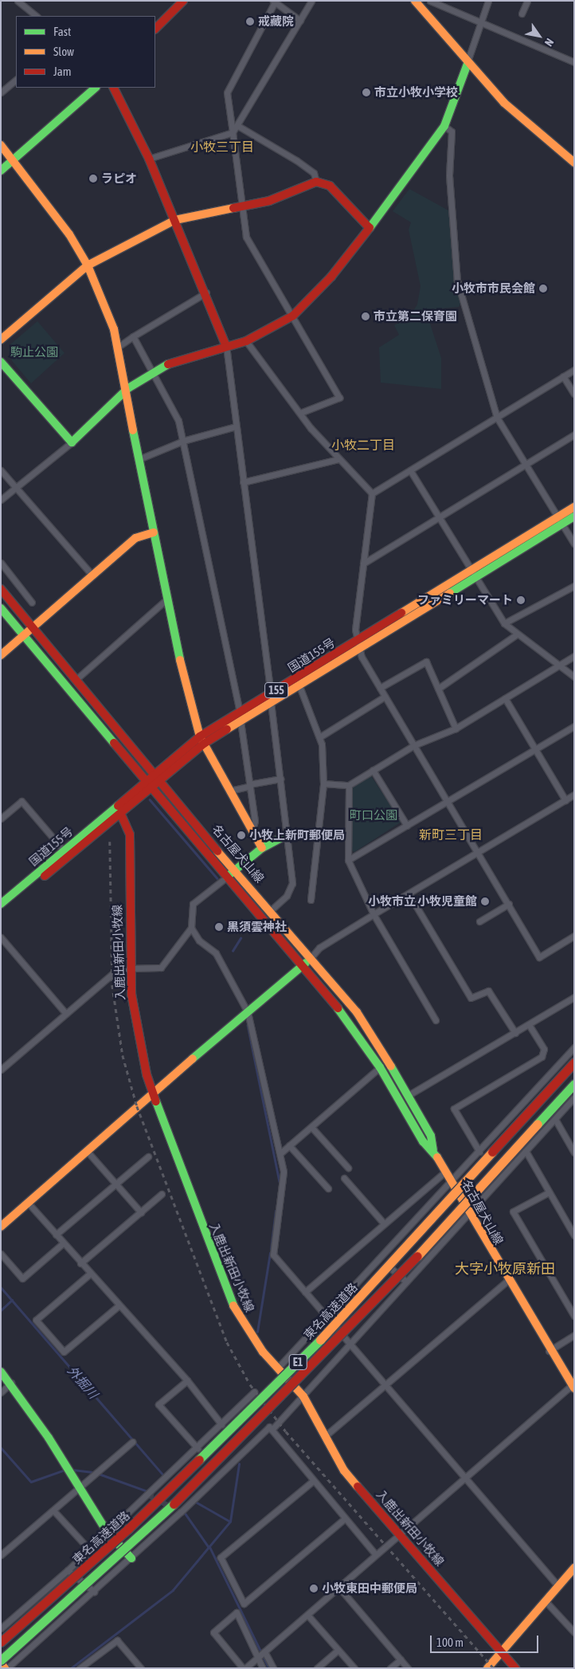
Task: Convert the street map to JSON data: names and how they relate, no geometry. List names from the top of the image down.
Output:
{
  "streets": {
    "main road": [
      "国道155号",
      "155",
      "名古屋犬山線",
      "入鹿出新田小牧線",
      "東名高速道路",
      "E1"
    ]
  },
  "crossings": [
    ["国道155号", "名古屋犬山線"],
    ["国道155号", "入鹿出新田小牧線"]
  ],
  "districts": [
    "小牧三丁目",
    "小牧二丁目",
    "新町三丁目",
    "大字小牧原新田"
  ],
  "water": ["外掘川"],
  "parks": ["駒止公園", "町口公園"],
  "places": [
    "戒藏院",
    "市立小牧小学校",
    "ラピオ",
    "小牧市市民会館",
    "市立第二保育園",
    "ファミリーマート",
    "小牧上新町郵便局",
    "小牧市立 小牧児童館",
    "黒須雲神社",
    "小牧東田中郵便局"
  ],
  "legend": ["Fast", "Slow", "Jam"],
  "scale_bar": "100 m",
  "north": "bottom right"
}
